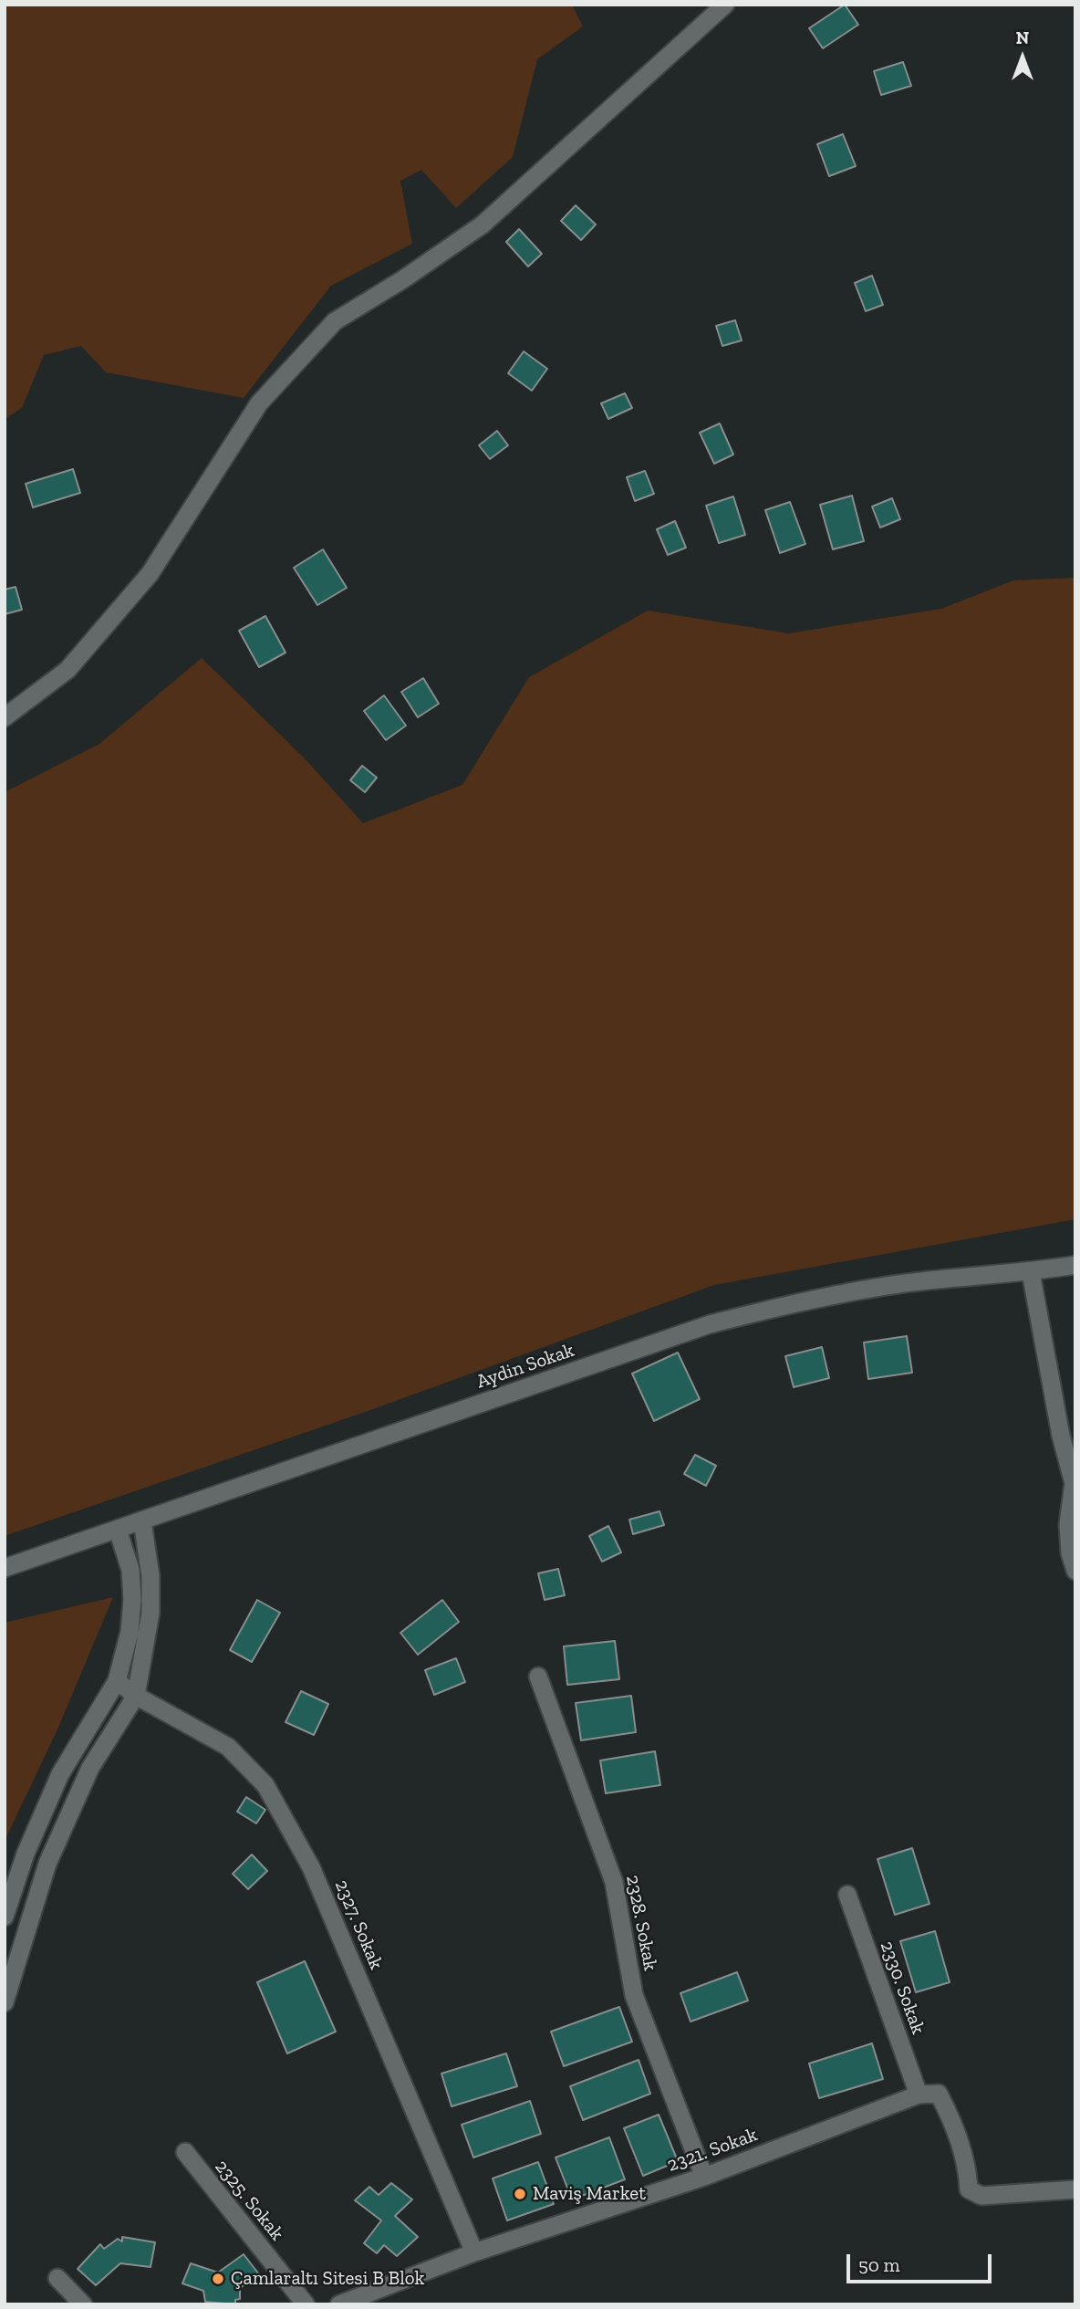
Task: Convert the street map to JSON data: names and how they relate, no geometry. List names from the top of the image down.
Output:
{
  "streets": {
    "street": [
      "Aydin Sokak",
      "2328. Sokak",
      "2327. Sokak",
      "2330. Sokak",
      "2321. Sokak",
      "2325. Sokak"
    ]
  },
  "crossings": [
    ["2328. Sokak", "2321. Sokak"],
    ["2327. Sokak", "2321. Sokak"],
    ["2330. Sokak", "2321. Sokak"]
  ],
  "places": ["Maviş Market", "Çamlaraltı Sitesi B Blok"],
  "scale_bar": "50 m",
  "north": "top"
}
